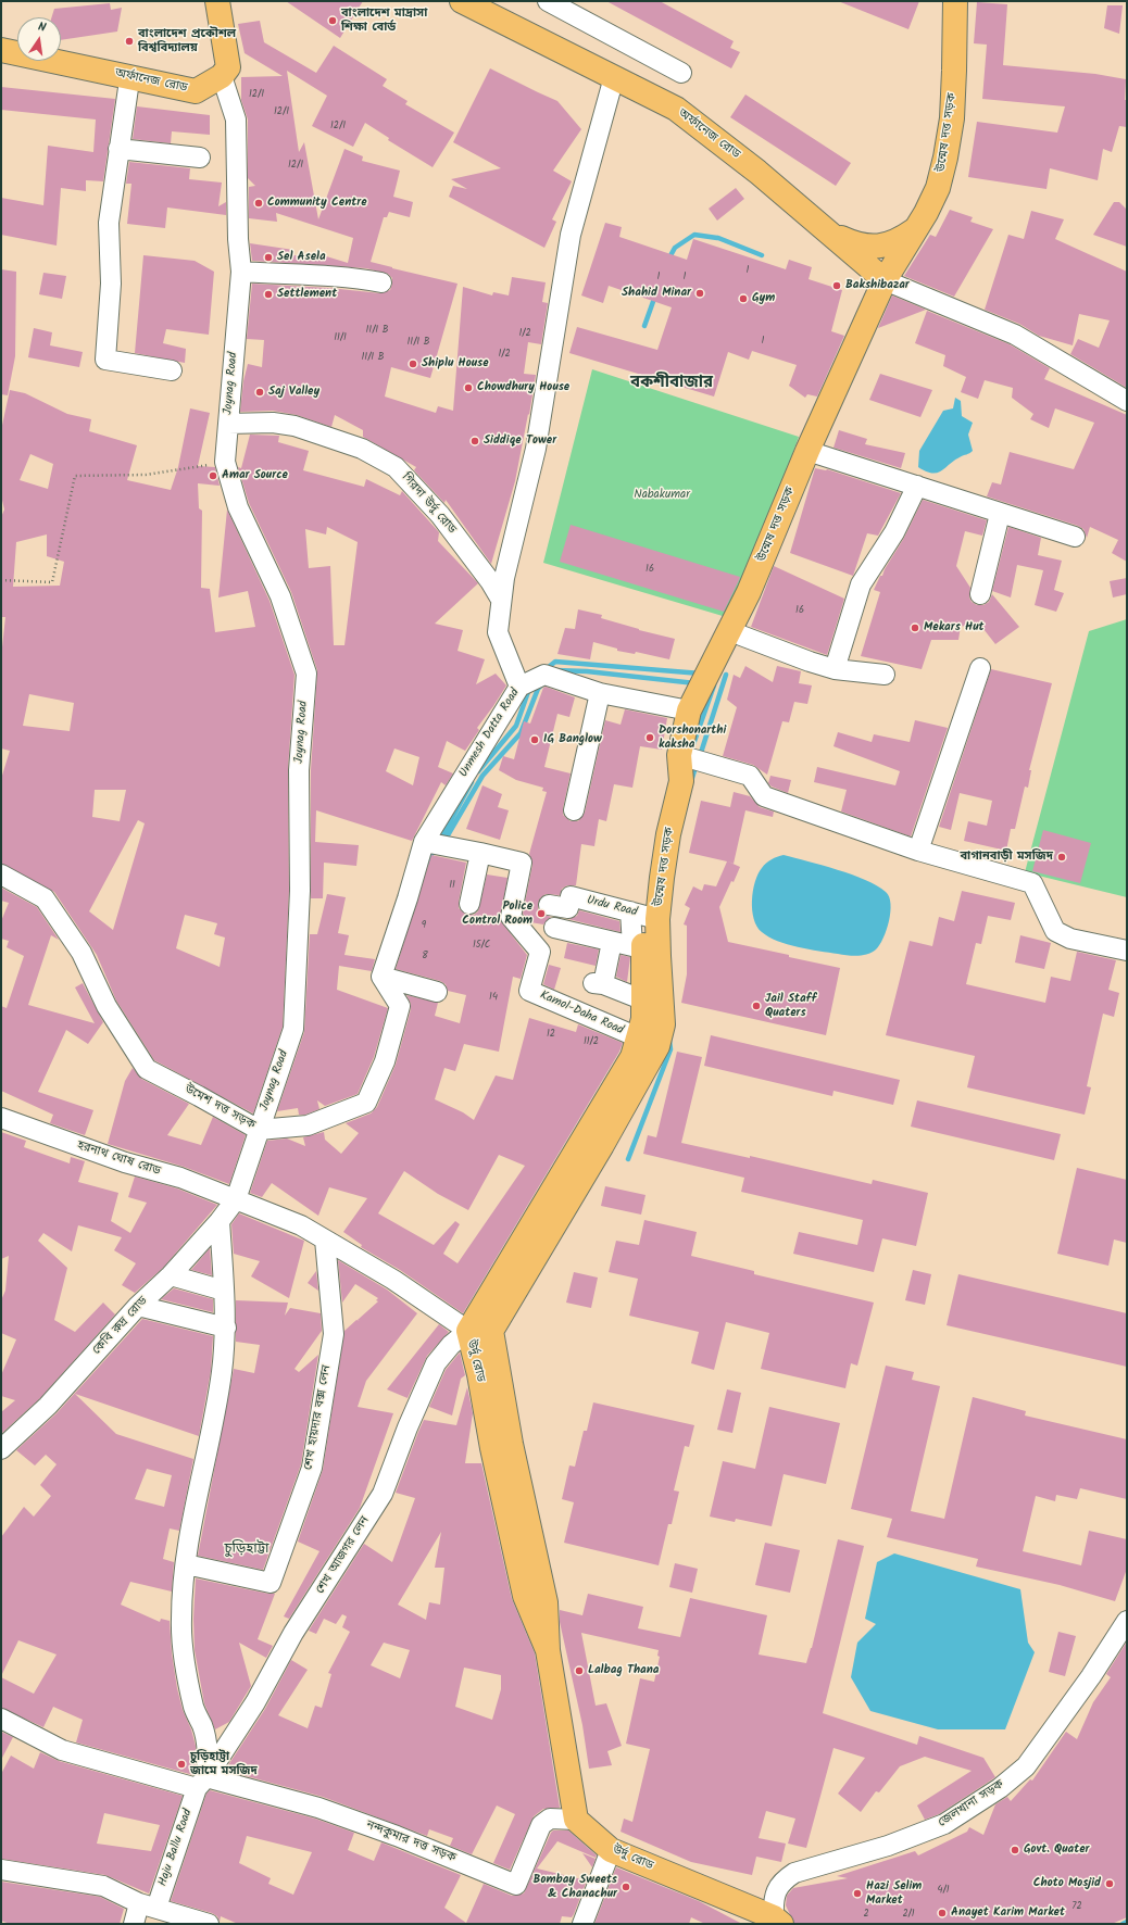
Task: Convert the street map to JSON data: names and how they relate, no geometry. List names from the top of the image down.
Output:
{
  "streets": {
    "main road": ["অর্ফানেজ রোড", "উন্মেষ দত্ত সড়ক", "উর্দু রোড"],
    "street": [
      "Joynag Road",
      "গিরদা উর্দু রোড",
      "Unmesh Datta Road",
      "Urdu Road",
      "Kamol-Daha Road",
      "উমেশ দত্ত সড়ক",
      "হরনাথ ঘোষ রোড",
      "কেবি রুদ্র রোড",
      "শেখ হায়দার বক্স লেন",
      "শেখ আজগর লেন",
      "জেলখানা সড়ক",
      "নন্দকুমার দত্ত সড়ক",
      "Haju Ballu Road"
    ]
  },
  "crossings": [
    ["অর্ফানেজ রোড", "উন্মেষ দত্ত সড়ক"],
    ["অর্ফানেজ রোড", "Joynag Road"],
    ["উন্মেষ দত্ত সড়ক", "Unmesh Datta Road"],
    ["উন্মেষ দত্ত সড়ক", "Urdu Road"],
    ["উন্মেষ দত্ত সড়ক", "Kamol-Daha Road"],
    ["Joynag Road", "গিরদা উর্দু রোড"],
    ["Joynag Road", "উমেশ দত্ত সড়ক"],
    ["Joynag Road", "হরনাথ ঘোষ রোড"],
    ["Joynag Road", "কেবি রুদ্র রোড"],
    ["Joynag Road", "উর্দু রোড"],
    ["Unmesh Datta Road", "Kamol-Daha Road"],
    ["হরনাথ ঘোষ রোড", "কেবি রুদ্র রোড"],
    ["হরনাথ ঘোষ রোড", "উর্দু রোড"],
    ["কেবি রুদ্র রোড", "উর্দু রোড"],
    ["উর্দু রোড", "শেখ হায়দার বক্স লেন"],
    ["উর্দু রোড", "শেখ আজগর লেন"],
    ["উর্দু রোড", "জেলখানা সড়ক"],
    ["উর্দু রোড", "নন্দকুমার দত্ত সড়ক"],
    ["শেখ আজগর লেন", "নন্দকুমার দত্ত সড়ক"],
    ["শেখ আজগর লেন", "Haju Ballu Road"],
    ["নন্দকুমার দত্ত সড়ক", "Haju Ballu Road"]
  ],
  "districts": ["বকশীবাজার", "চুড়িহাট্টা"],
  "parks": ["Nabakumar"],
  "places": [
    "বাংলাদেশ মাদ্রাসা শিক্ষা বোর্ড",
    "বাংলাদেশ প্রকৌশল বিশ্ববিদ্যালয়",
    "Community Centre",
    "Sel Asela",
    "Bakshibazar",
    "Shahid Minar",
    "Settlement",
    "Gym",
    "Shiplu House",
    "Chowdhury House",
    "Saj Valley",
    "Siddiqe Tower",
    "Amar Source",
    "Mekars Hut",
    "Dorshonarthi kaksha",
    "IG Banglow",
    "বাগানবাড়ী মসজিদ",
    "Police Control Room",
    "Jail Staff Quaters",
    "Lalbag Thana",
    "চুড়িহাট্টা জামে মসজিদ",
    "Govt. Quater",
    "Choto Mosjid",
    "Bombay Sweets & Chanachur",
    "Hazi Selim Market",
    "Anayet Karim Market"
  ],
  "house_numbers": [
    "12/1",
    "12/1",
    "12/1",
    "12/1",
    "1",
    "1",
    "1",
    "11/1 B",
    "1/2",
    "11/1",
    "1",
    "11/1 B",
    "1/2",
    "11/1 B",
    "16",
    "16",
    "11",
    "9",
    "15/C",
    "8",
    "14",
    "12",
    "11/2",
    "4/1",
    "72",
    "2",
    "2/1"
  ],
  "north": "top"
}
